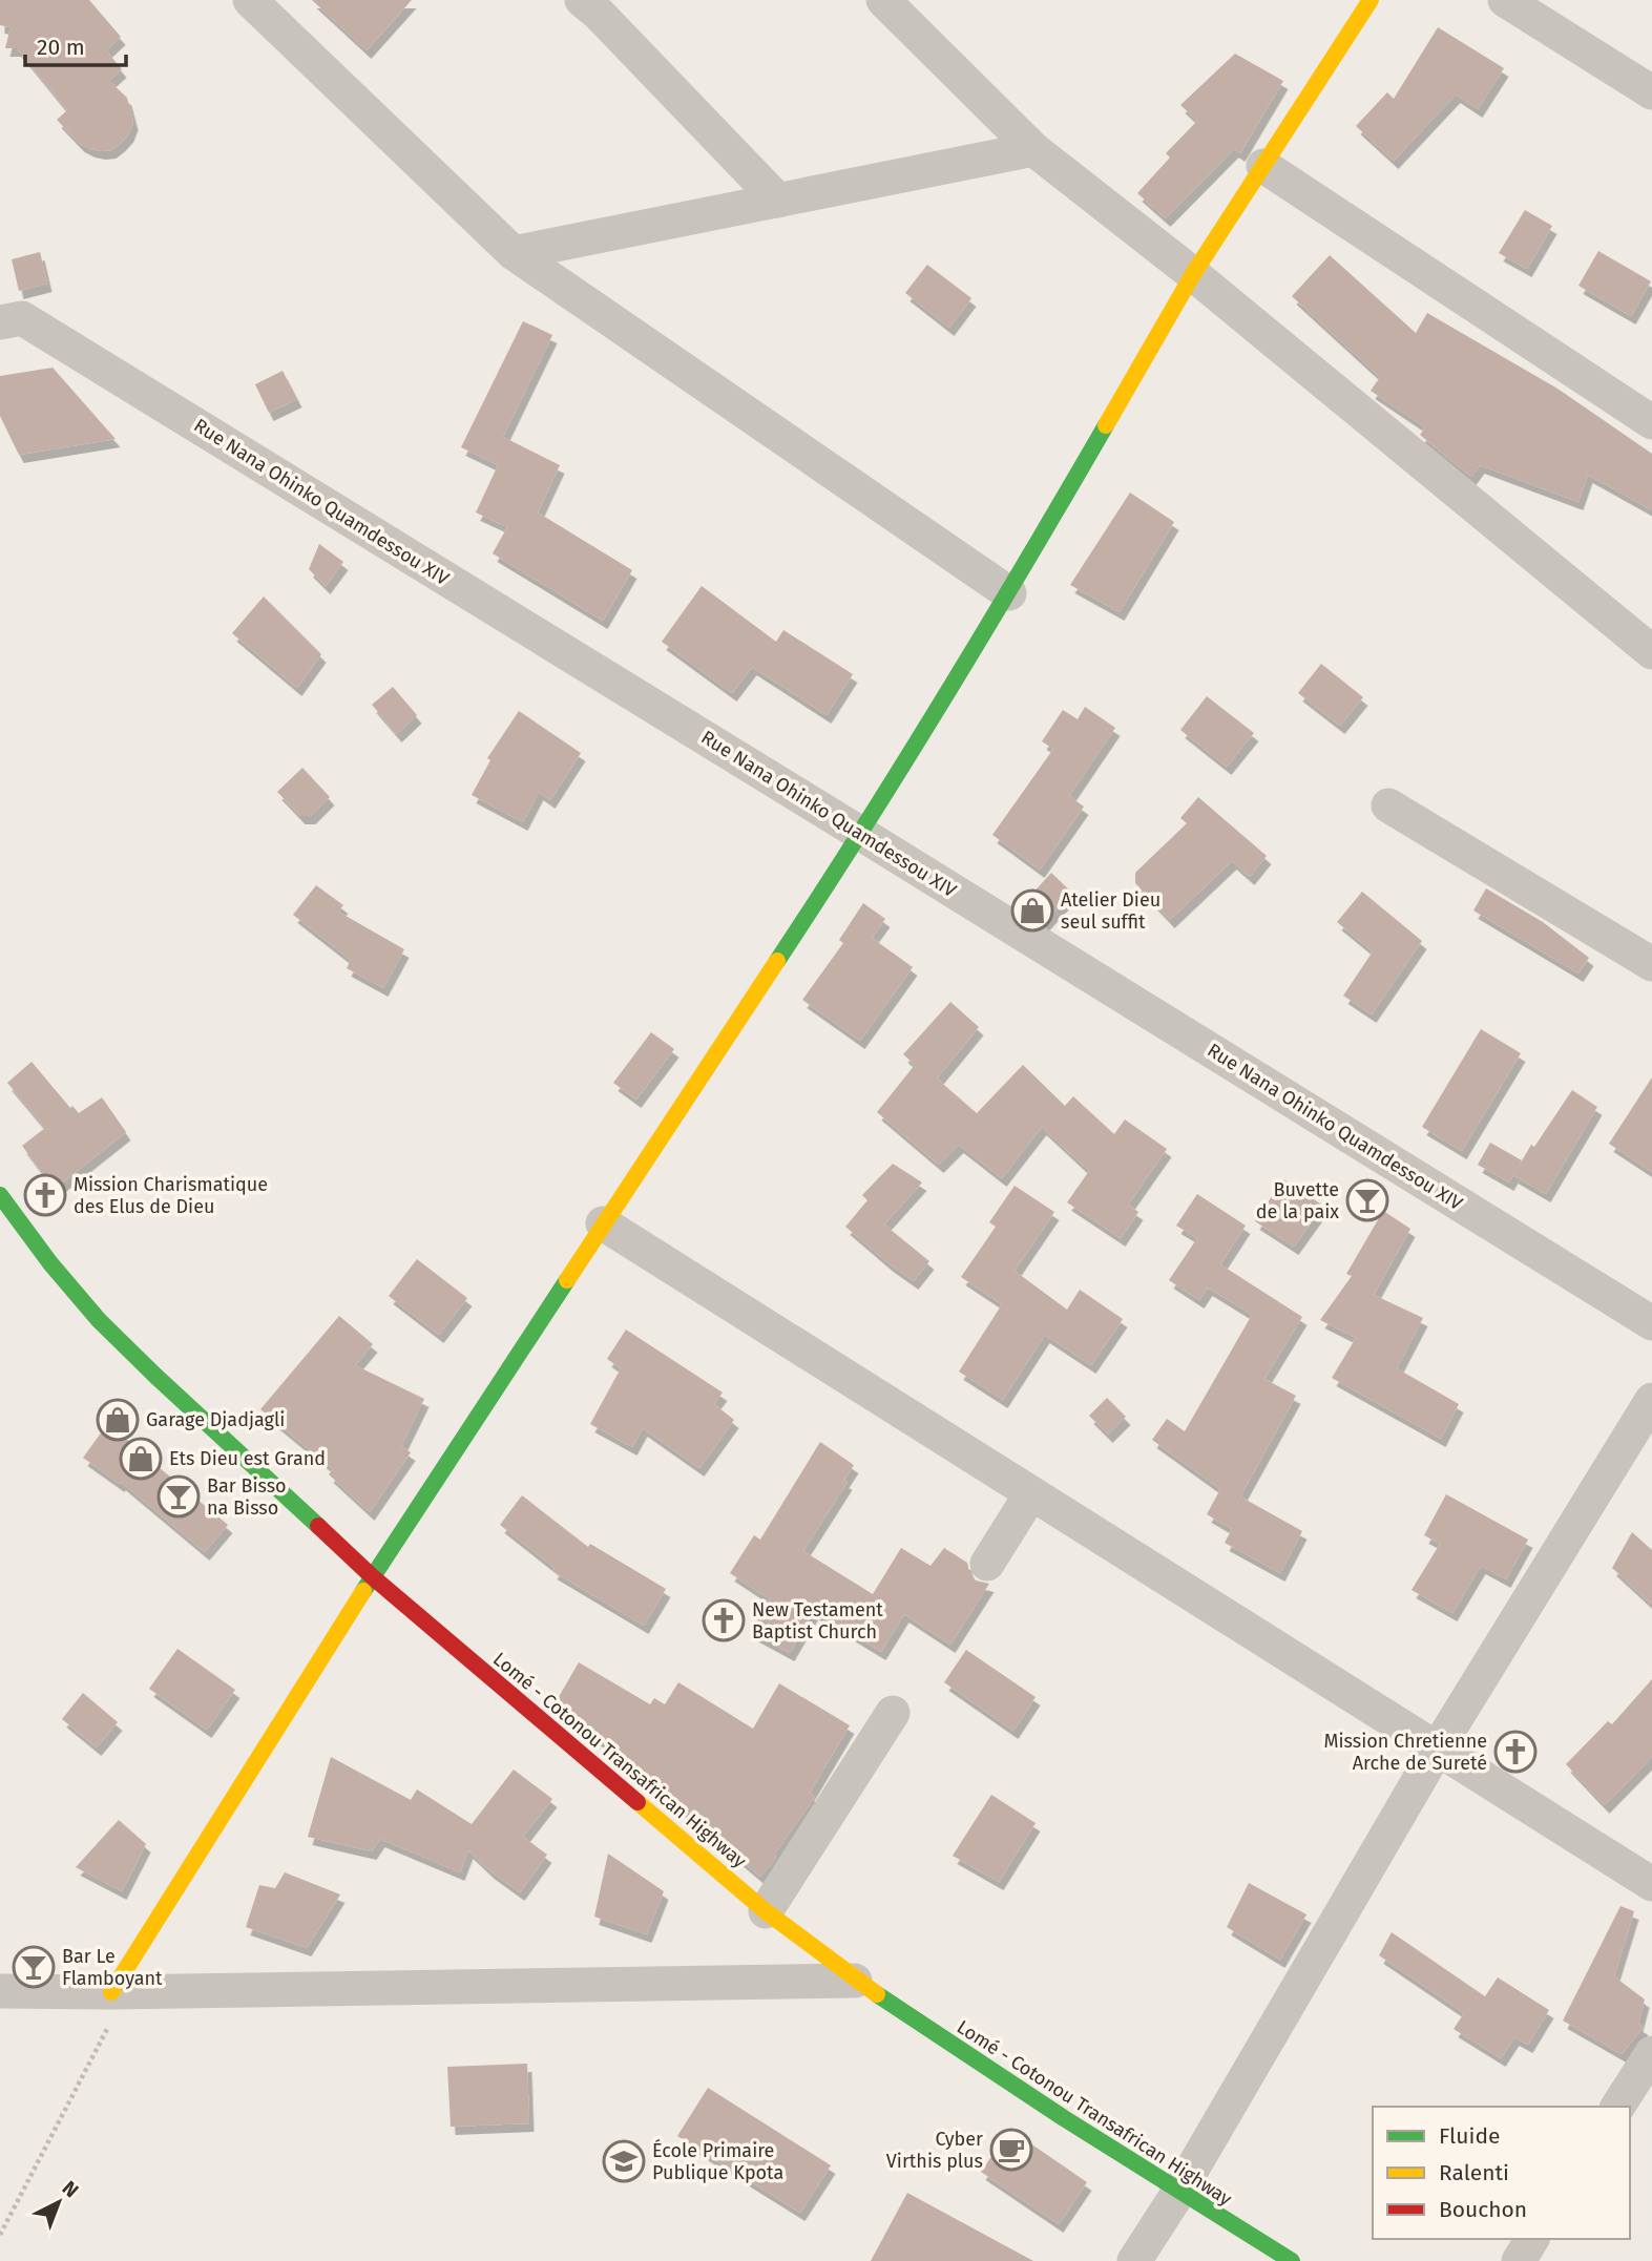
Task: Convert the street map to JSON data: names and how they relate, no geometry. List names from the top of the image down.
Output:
{
  "streets": {
    "main road": ["Lomé - Cotonou Transafrican Highway"],
    "street": ["Rue Nana Ohinko Quamdessou XIV"]
  },
  "places": {
    "shop": ["Atelier Dieu seul suffit", "Garage Djadjagli", "Ets Dieu est Grand"],
    "church": ["Mission Charismatique des Elus de Dieu", "New Testament Baptist Church", "Mission Chretienne Arche de Sureté"],
    "bar": ["Buvette de la paix", "Bar Bisso na Bisso", "Bar Le Flamboyant"],
    "cafe": ["Cyber Virthis plus"],
    "school or university": ["École Primaire Publique Kpota"]
  },
  "legend": ["Fluide", "Ralenti", "Bouchon"],
  "scale_bar": "20 m",
  "north": "top right"
}
